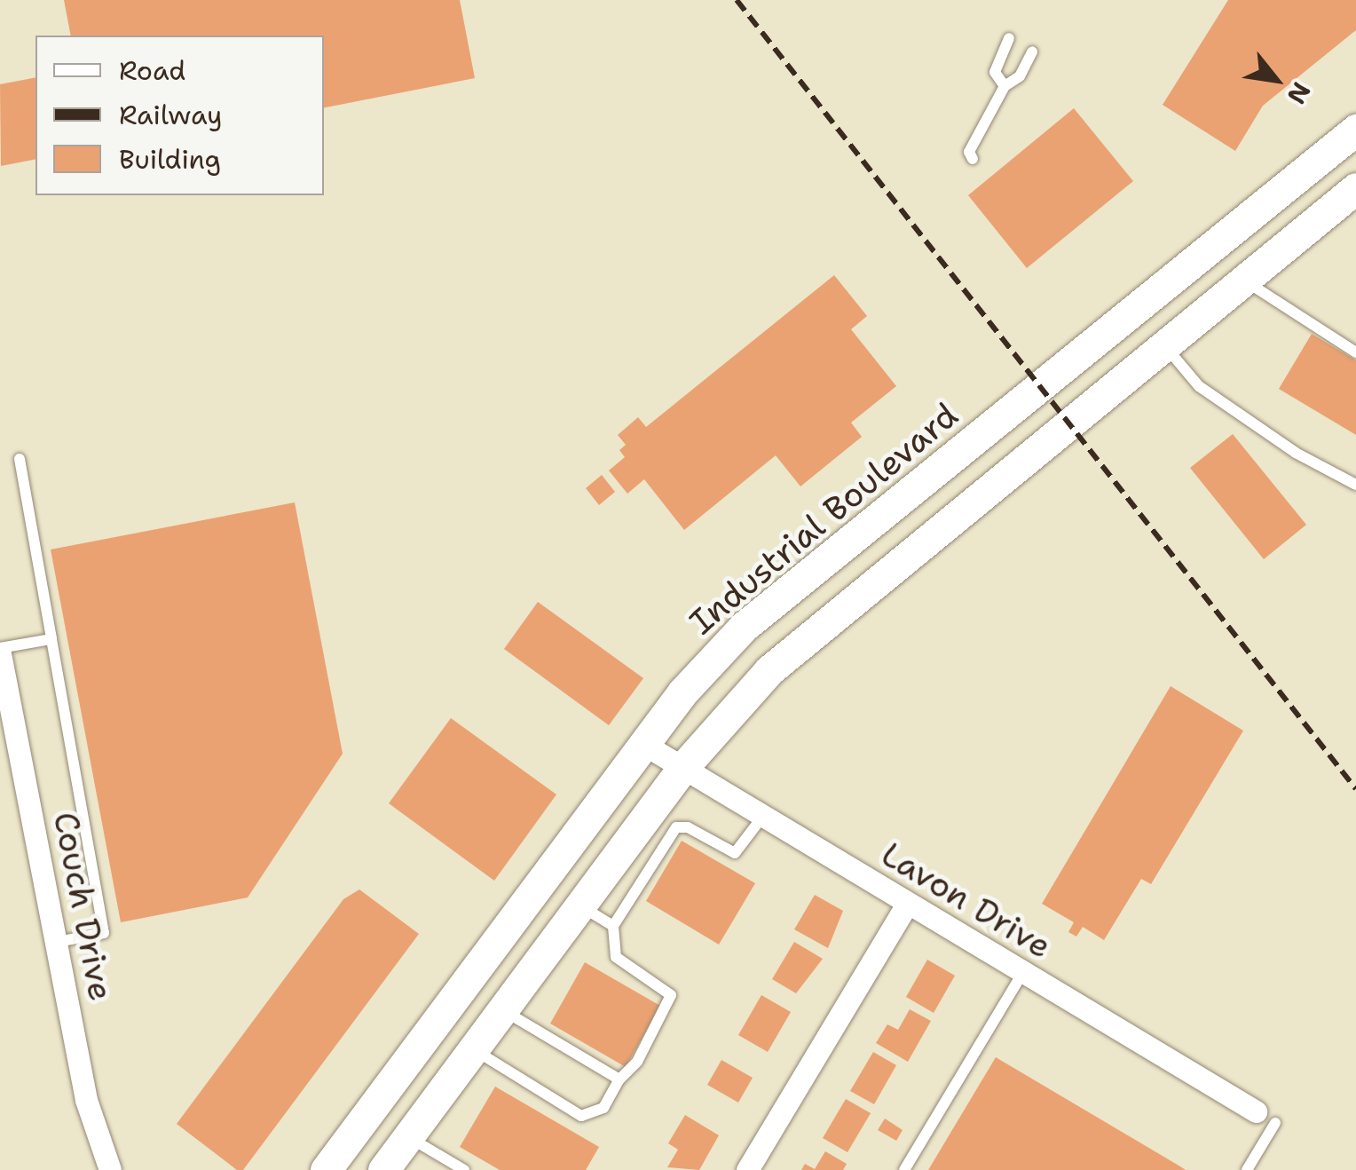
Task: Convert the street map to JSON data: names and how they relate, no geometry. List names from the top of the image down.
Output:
{
  "streets": {
    "main road": ["Industrial Boulevard"],
    "street": ["Lavon Drive", "Couch Drive"]
  },
  "crossings": [
    ["Industrial Boulevard", "Lavon Drive"]
  ],
  "legend": ["Road", "Railway", "Building"],
  "north": "bottom right"
}
